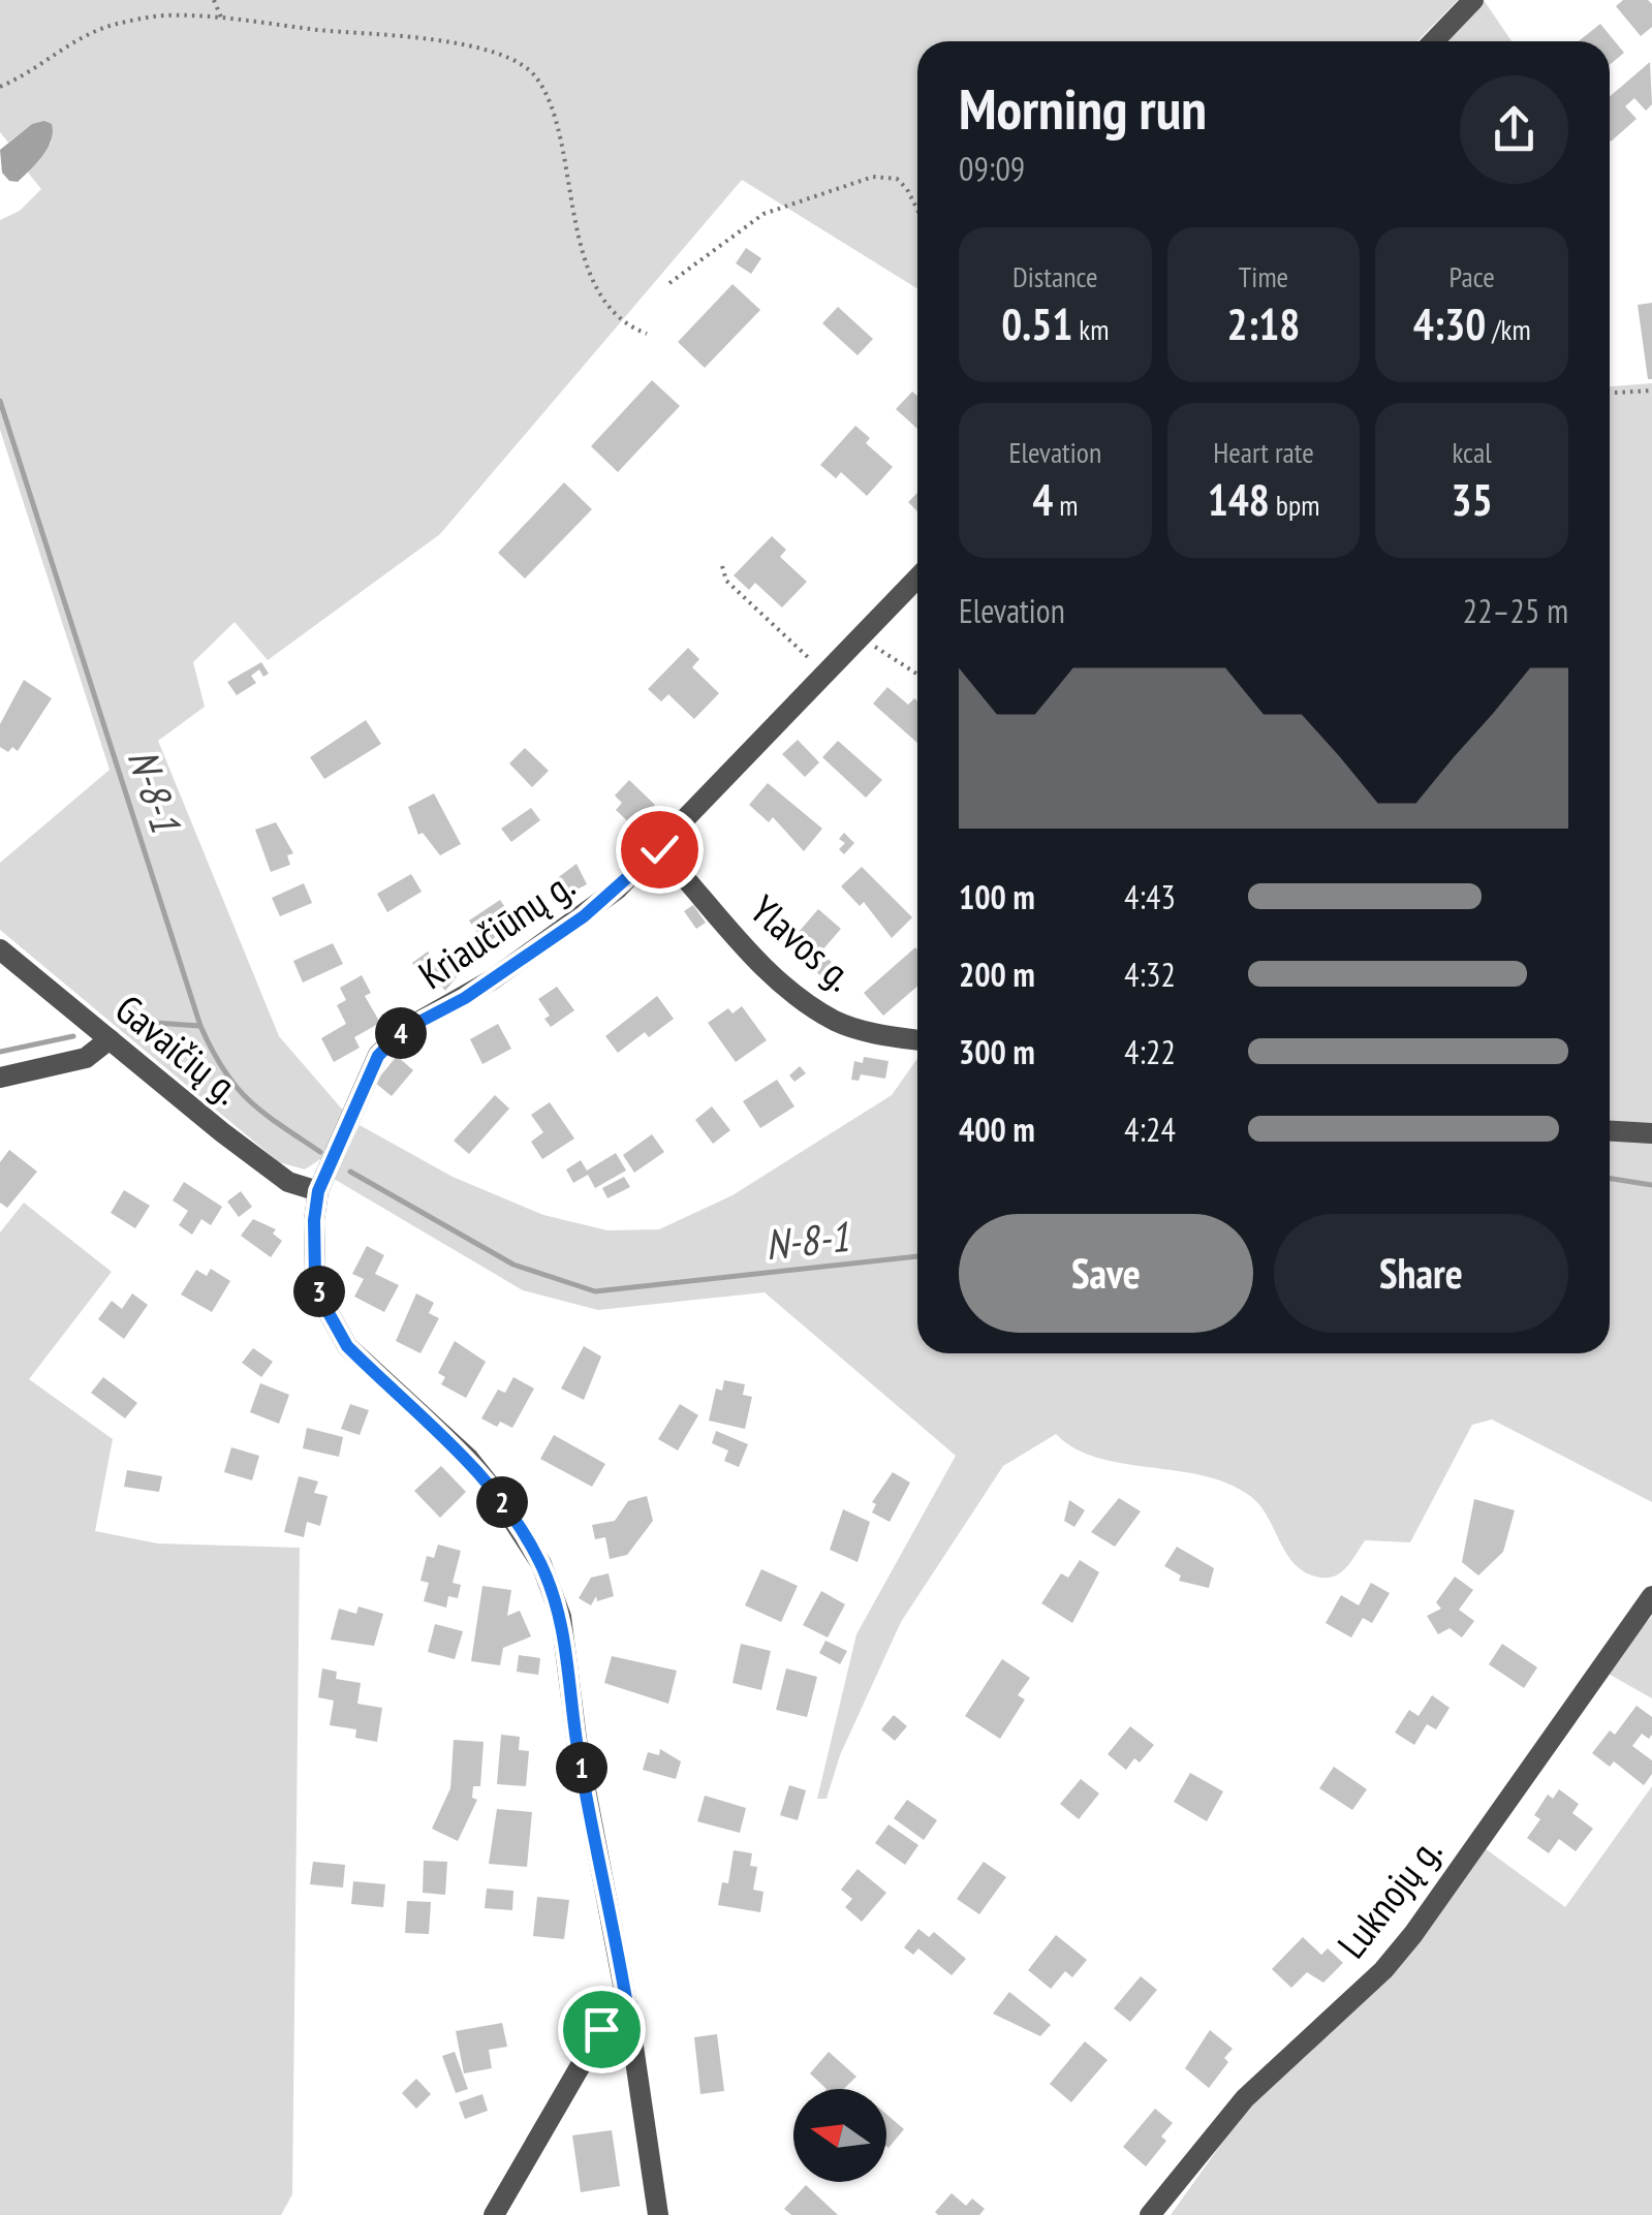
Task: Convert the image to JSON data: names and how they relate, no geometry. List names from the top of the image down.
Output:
{
  "streets": {
    "street": [
      "Kriaučiūnų g.",
      "Ylavos g.",
      "Gavaičių g.",
      "Luknojų g."
    ]
  },
  "crossings": [
    ["Kriaučiūnų g.", "Ylavos g."],
    ["Kriaučiūnų g.", "Gavaičių g."]
  ],
  "water": ["N-8-1"],
  "north": "left",
  "page": {
    "heading": ["Morning run", "09:09"],
    "stats": [
      ["Distance", "0.51 km"],
      ["Time", "2:18"],
      ["Pace", "4:30 /km"],
      ["Elevation", "4 m"],
      ["Heart rate", "148 bpm"],
      ["kcal", "35"]
    ],
    "chart": ["Elevation", "22–25 m"],
    "list": [
      {
        "name": "100 m",
        "note": "4:43"
      },
      {
        "name": "200 m",
        "note": "4:32"
      },
      {
        "name": "300 m",
        "note": "4:22"
      },
      {
        "name": "400 m",
        "note": "4:24"
      }
    ],
    "pins": [
      "4",
      "3",
      "2",
      "1"
    ],
    "buttons": ["Save", "Share"]
  }
}
